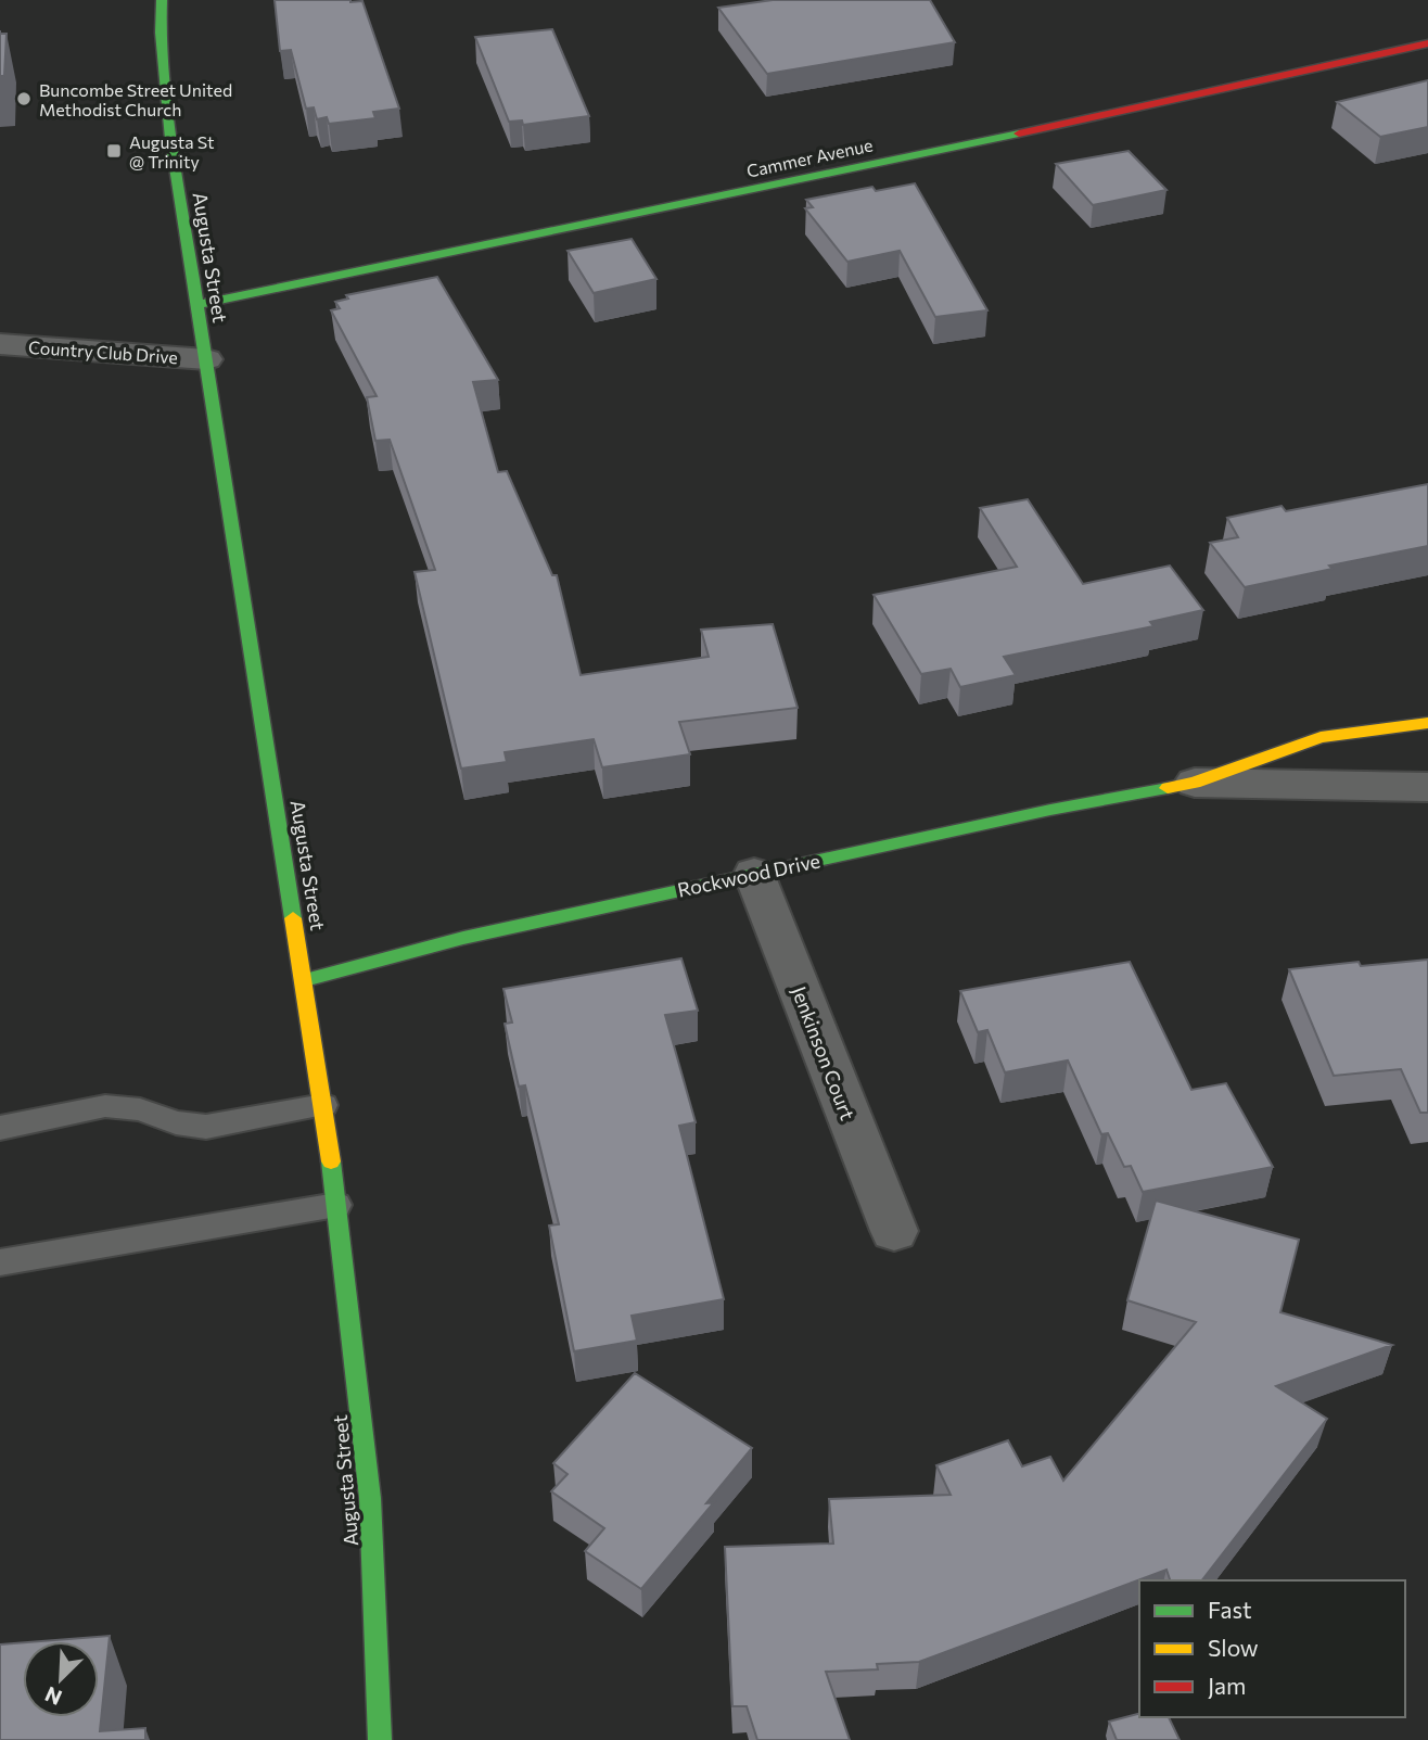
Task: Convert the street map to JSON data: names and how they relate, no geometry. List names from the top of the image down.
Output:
{
  "streets": {
    "street": [
      "Cammer Avenue",
      "Augusta Street",
      "Country Club Drive",
      "Rockwood Drive",
      "Jenkinson Court"
    ]
  },
  "crossings": [
    ["Cammer Avenue", "Augusta Street"],
    ["Augusta Street", "Country Club Drive"],
    ["Augusta Street", "Rockwood Drive"],
    ["Rockwood Drive", "Jenkinson Court"]
  ],
  "places": {
    "other": ["Buncombe Street United Methodist Church"],
    "transit": ["Augusta St @ Trinity"]
  },
  "legend": ["Fast", "Slow", "Jam"],
  "north": "bottom left"
}
